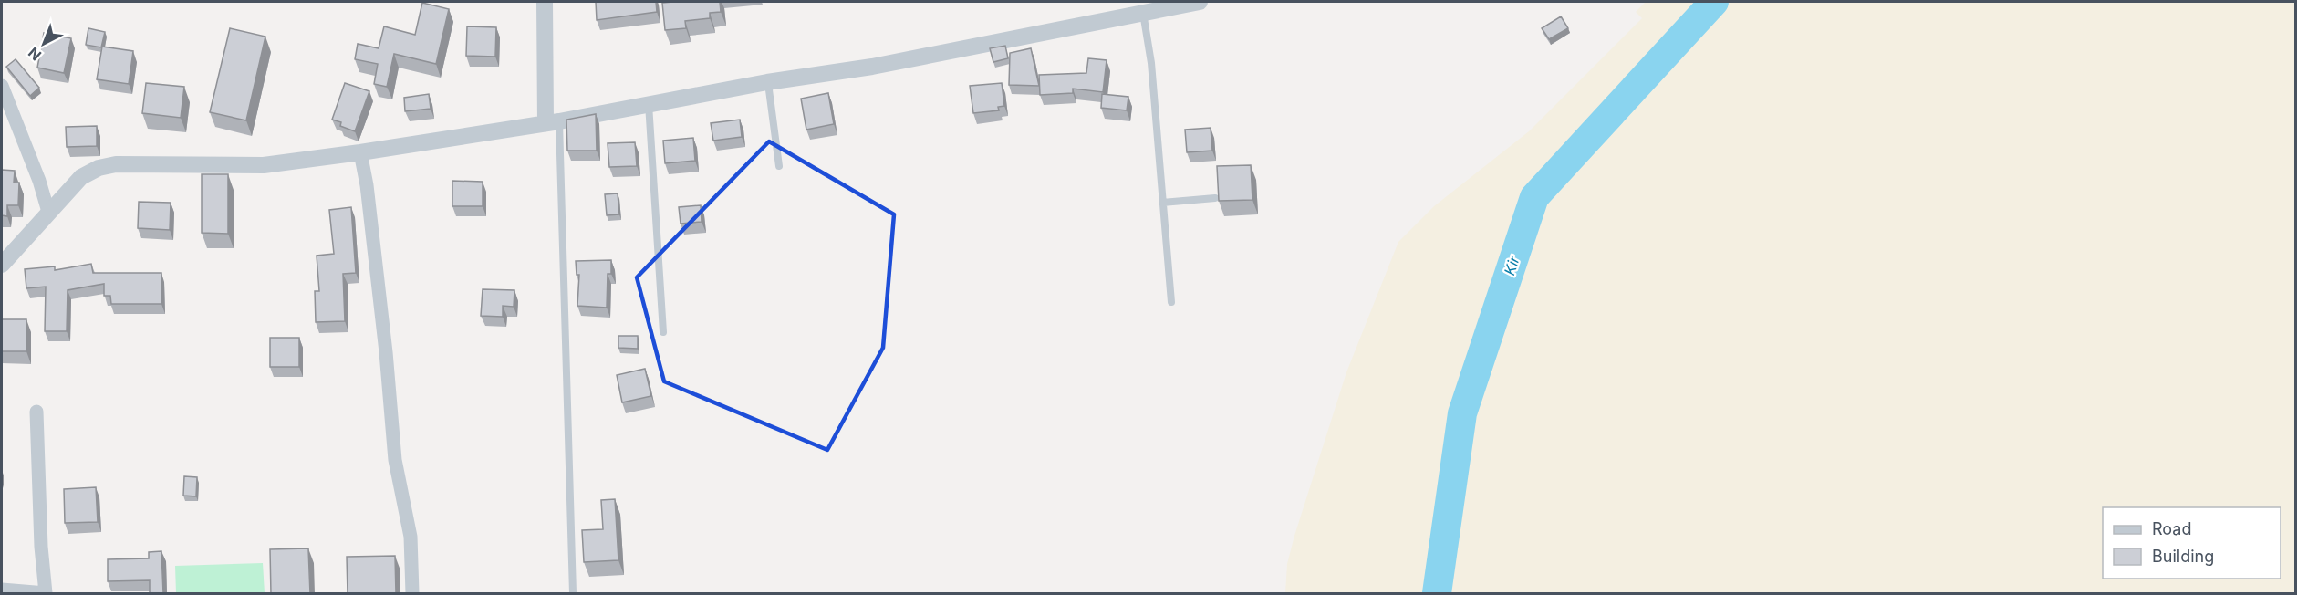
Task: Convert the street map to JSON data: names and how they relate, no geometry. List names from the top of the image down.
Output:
{
  "water": ["Kir"],
  "legend": ["Road", "Building"],
  "north": "bottom left"
}
